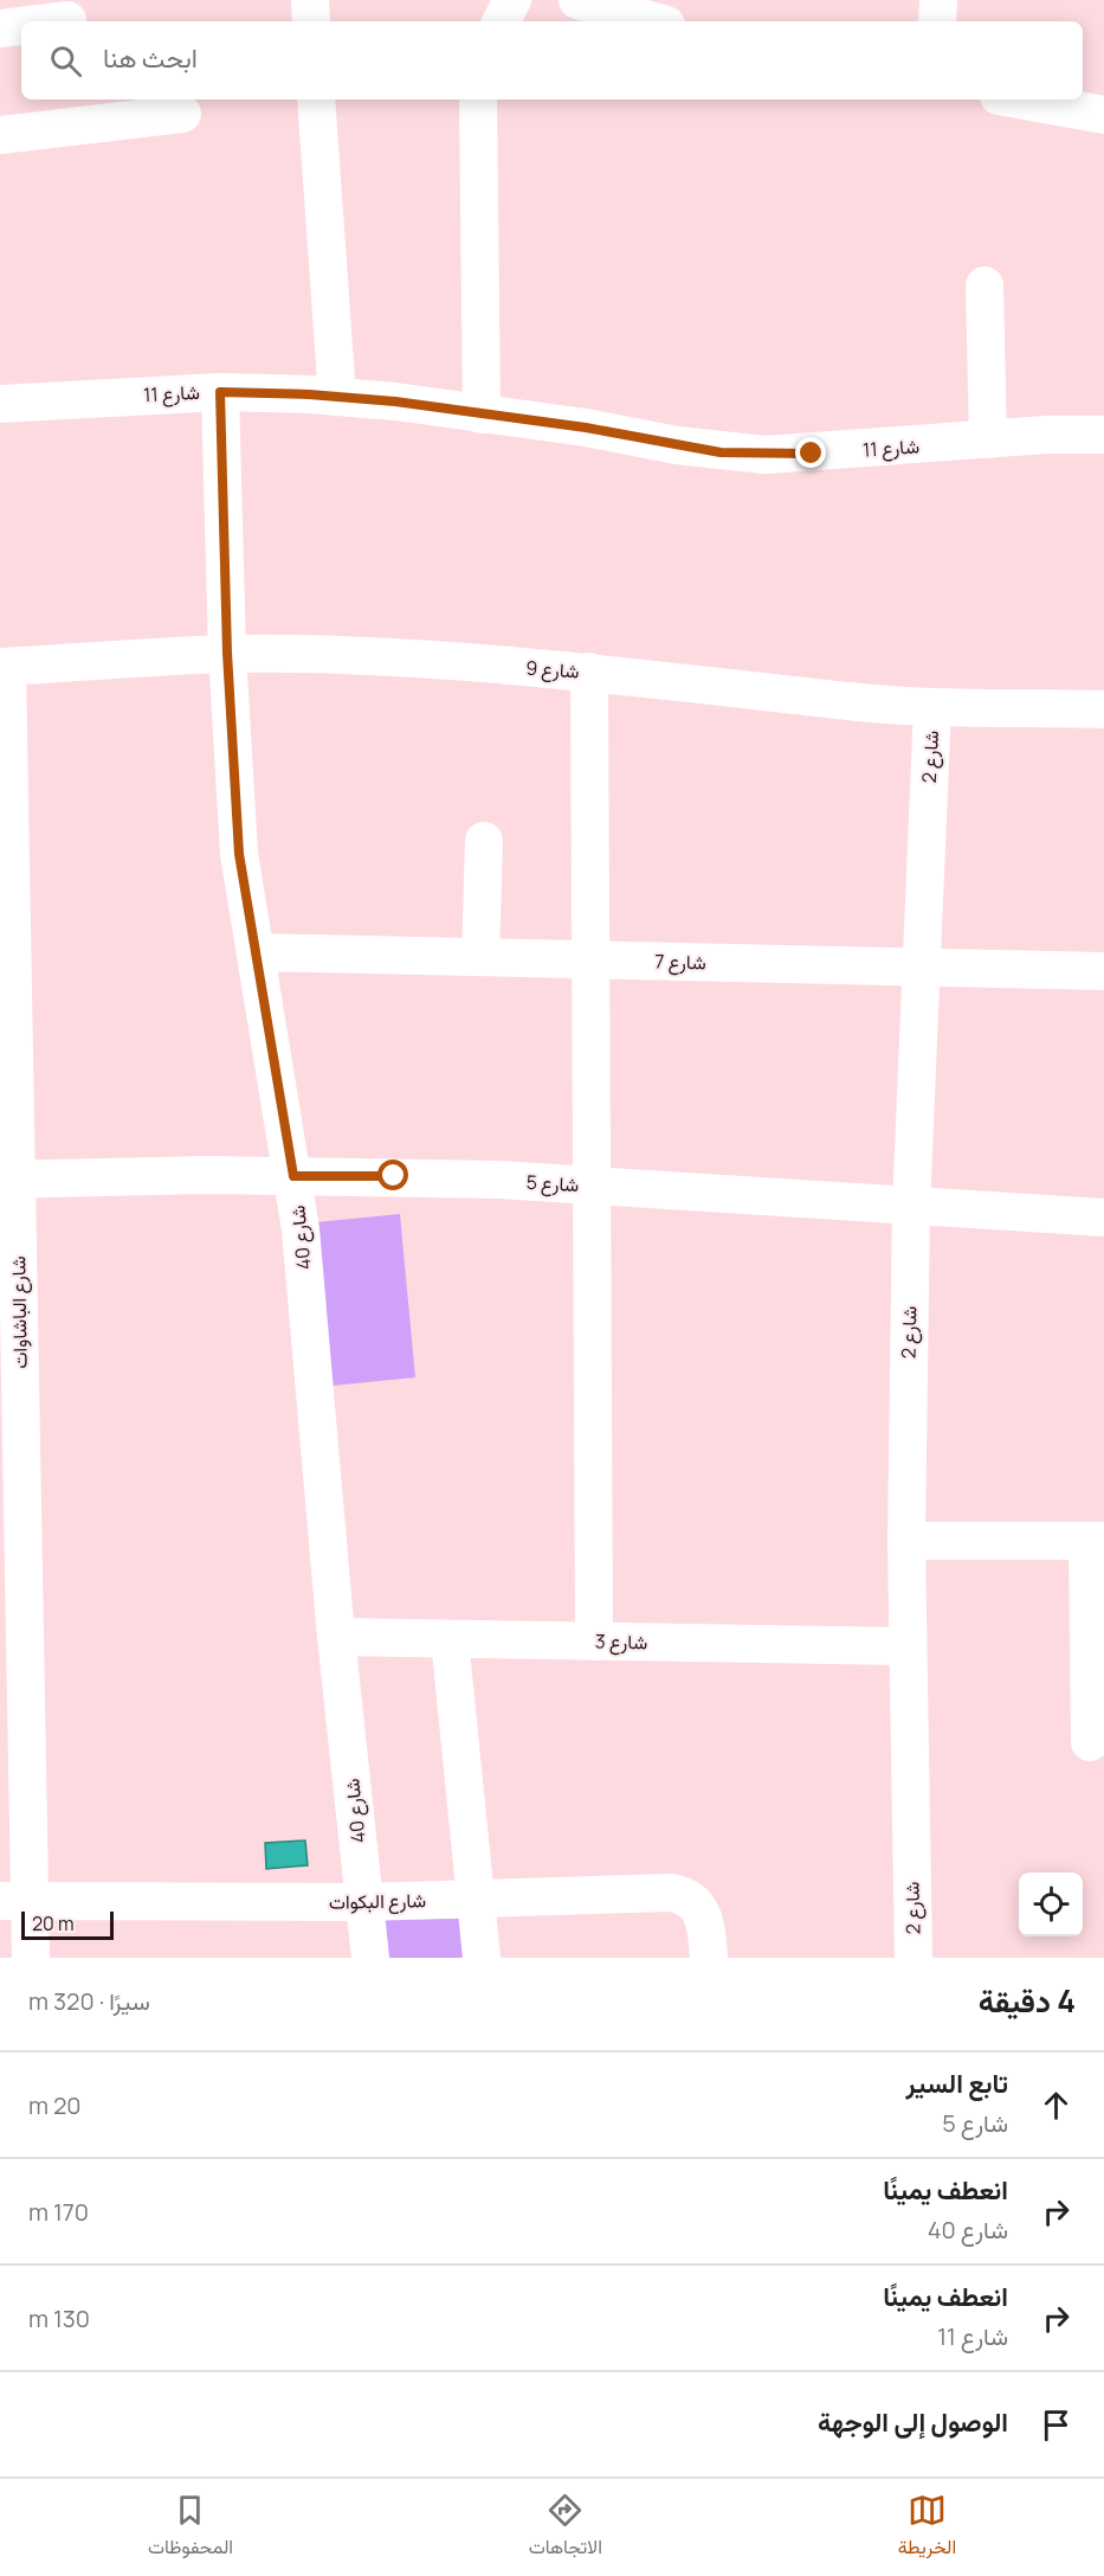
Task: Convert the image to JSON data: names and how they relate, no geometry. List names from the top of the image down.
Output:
{
  "streets": {
    "street": [
      "شارع 11",
      "شارع 9",
      "شارع 2",
      "شارع 7",
      "شارع 5",
      "شارع 40",
      "شارع الباشاوات",
      "شارع 3",
      "شارع البكوات"
    ]
  },
  "crossings": [
    ["شارع 11", "شارع 40"],
    ["شارع 9", "شارع 2"],
    ["شارع 9", "شارع 40"],
    ["شارع 9", "شارع الباشاوات"],
    ["شارع 2", "شارع 7"],
    ["شارع 2", "شارع 5"],
    ["شارع 2", "شارع 3"],
    ["شارع 7", "شارع 40"],
    ["شارع 5", "شارع 40"],
    ["شارع 5", "شارع الباشاوات"],
    ["شارع 40", "شارع 3"],
    ["شارع 40", "شارع البكوات"],
    ["شارع الباشاوات", "شارع البكوات"]
  ],
  "scale_bar": "20 m",
  "page": {
    "search": "ابحث هنا",
    "scale": "20 m",
    "heading": ["4 دقيقة", "سيرًا · 320 m"],
    "list": [
      ["تابع السير", "شارع 5", "20 m"],
      ["انعطف يمينًا", "شارع 40", "170 m"],
      ["انعطف يمينًا", "شارع 11", "130 m"],
      "الوصول إلى الوجهة"
    ],
    "nav": ["الخريطة", "الاتجاهات", "المحفوظات"]
  }
}
